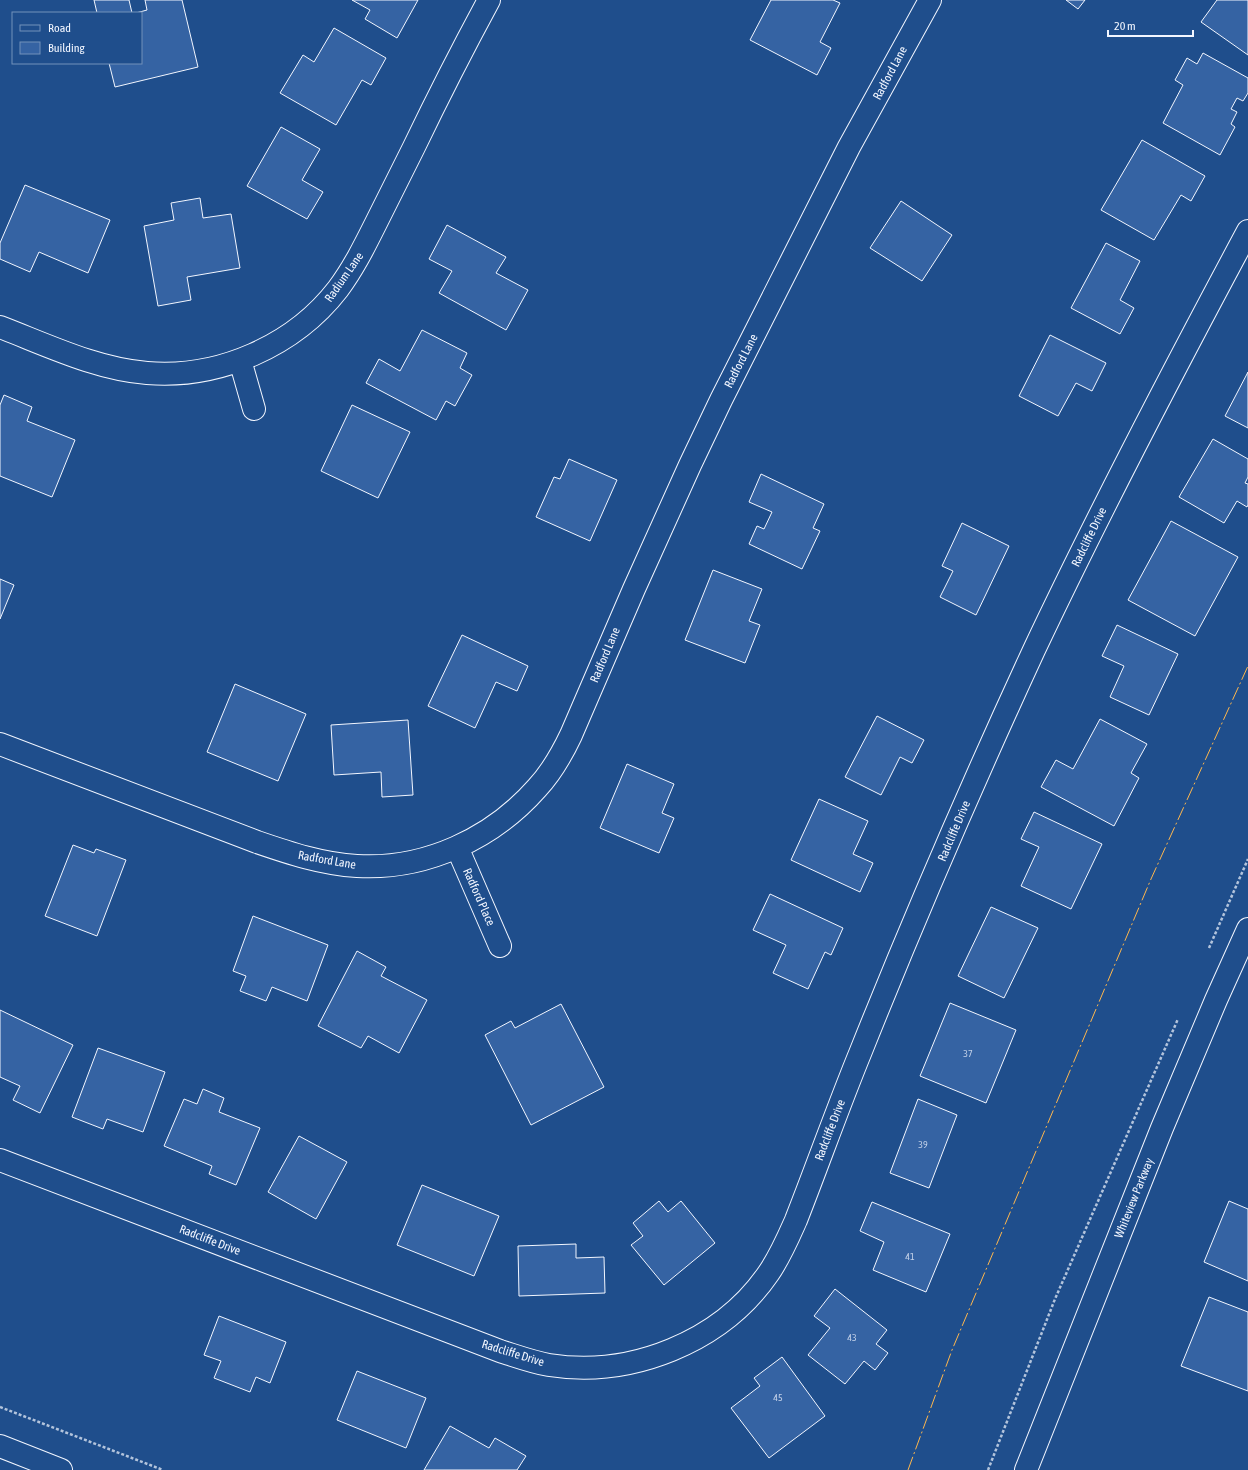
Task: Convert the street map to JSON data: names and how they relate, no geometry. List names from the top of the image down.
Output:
{
  "streets": {
    "street": [
      "Radford Lane",
      "Radium Lane",
      "Radcliffe Drive",
      "Radford Place",
      "Whiteview Parkway"
    ]
  },
  "crossings": [
    ["Radford Lane", "Radford Place"]
  ],
  "house_numbers": [
    "37",
    "39",
    "41",
    "43",
    "45"
  ],
  "legend": ["Road", "Building"],
  "scale_bar": "20 m"
}
